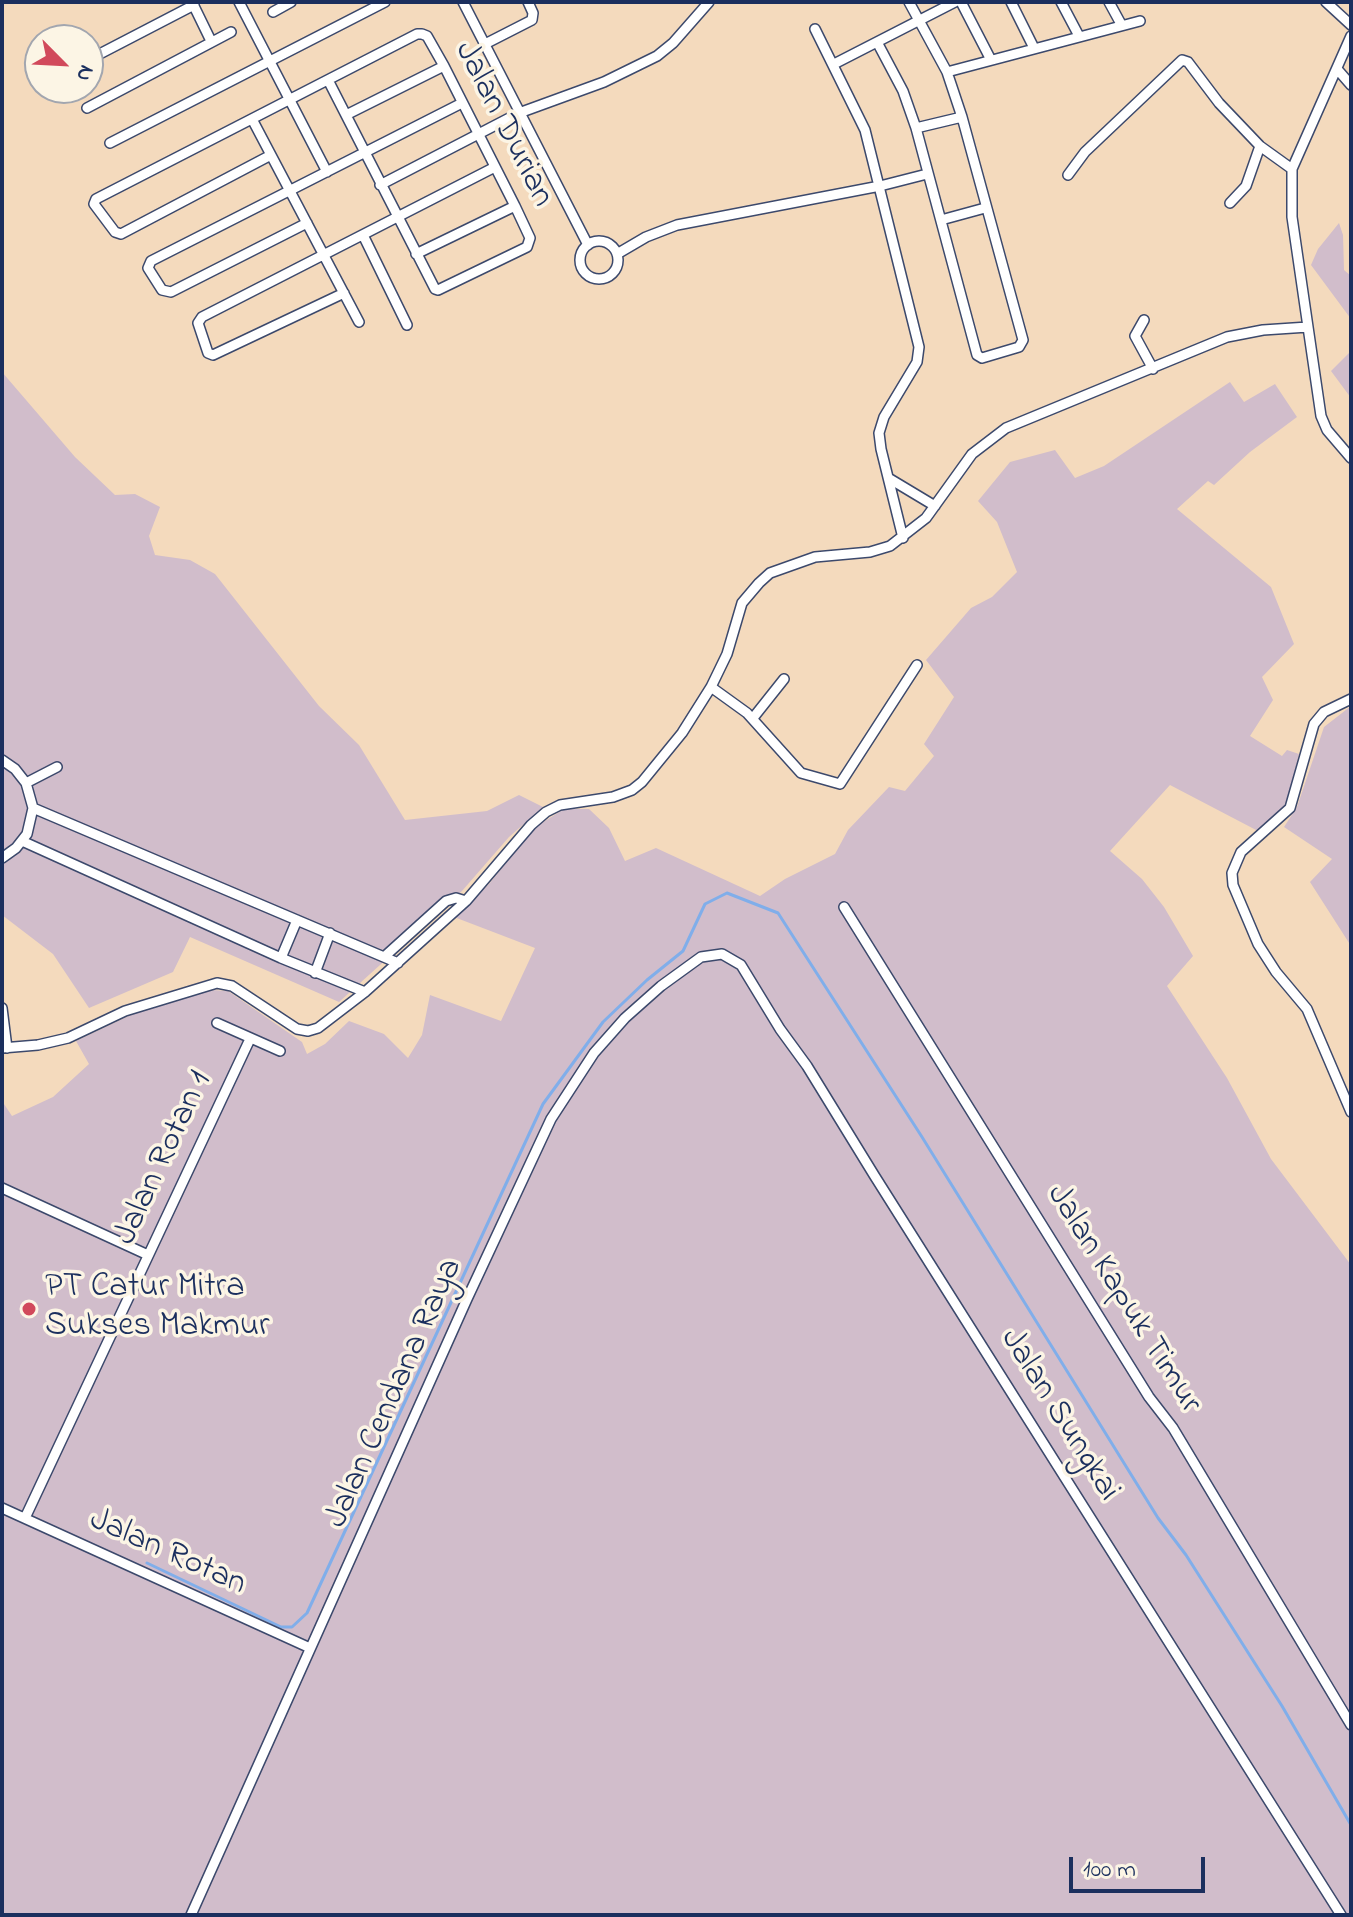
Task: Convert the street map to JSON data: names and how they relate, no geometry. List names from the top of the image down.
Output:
{
  "streets": {
    "street": [
      "Jalan Durian",
      "Jalan Rotan 1",
      "Jalan Kapuk Timur",
      "Jalan Cendana Raya",
      "Jalan Sungkai",
      "Jalan Rotan"
    ]
  },
  "crossings": [
    ["Jalan Rotan 1", "Jalan Rotan"],
    ["Jalan Cendana Raya", "Jalan Sungkai"],
    ["Jalan Cendana Raya", "Jalan Rotan"]
  ],
  "places": ["PT Catur Mitra Sukses Makmur"],
  "scale_bar": "100 m",
  "north": "bottom right"
}
